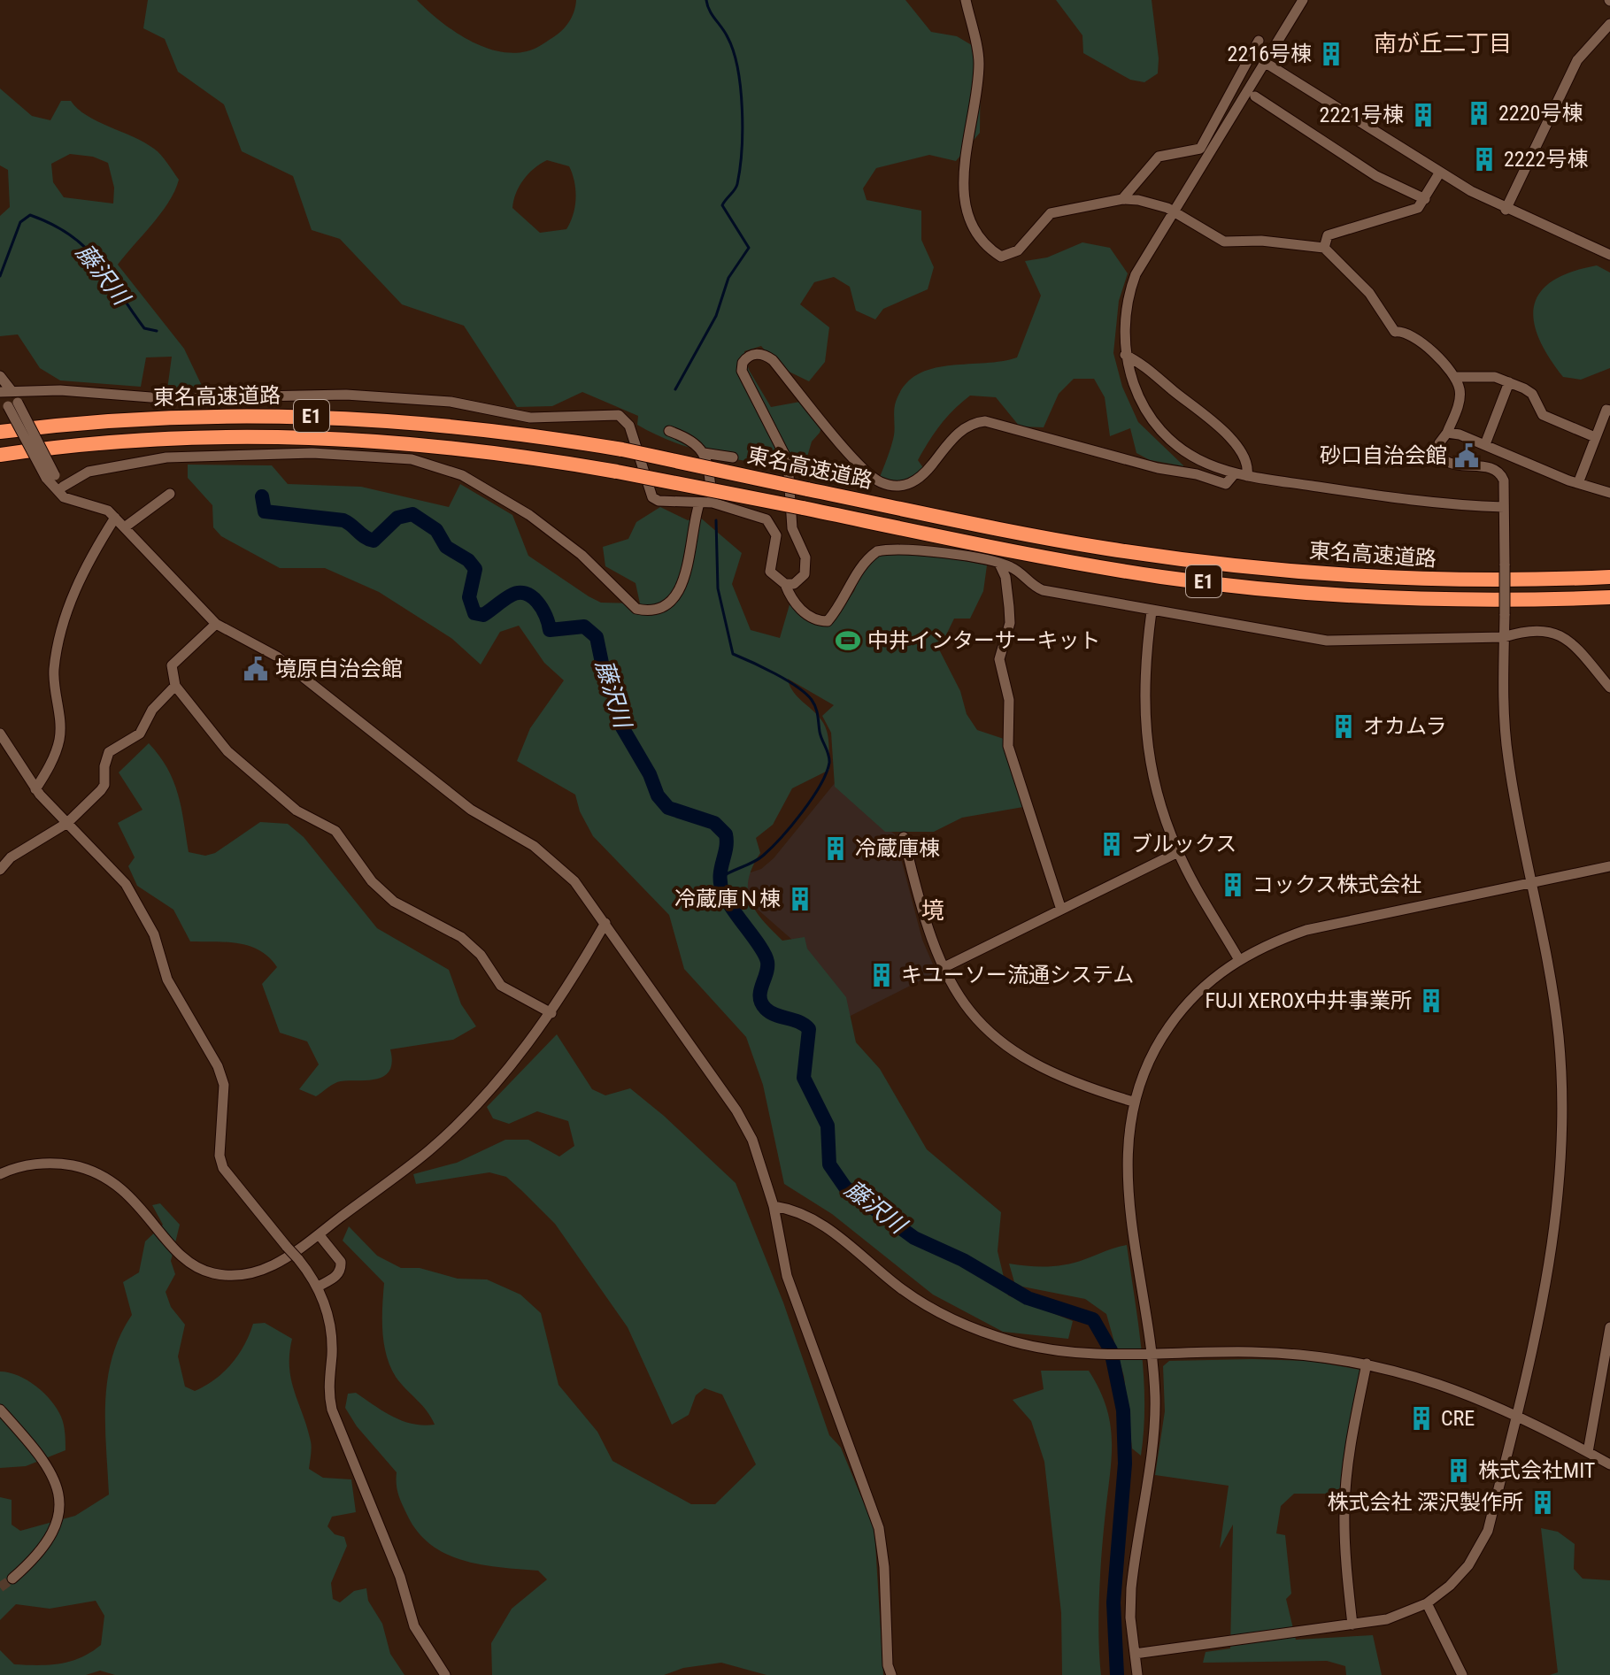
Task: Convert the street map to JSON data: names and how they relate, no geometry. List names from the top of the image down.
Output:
{
  "streets": {
    "highway": ["東名高速道路", "E1"]
  },
  "districts": ["南が丘二丁目", "境"],
  "water": ["藤沢川"],
  "places": {
    "building": [
      "2216号棟",
      "2220号棟",
      "2221号棟",
      "2222号棟",
      "オカムラ",
      "ブルックス",
      "冷蔵庫棟",
      "コックス株式会社",
      "冷蔵庫Ｎ棟",
      "キユーソー流通システム",
      "FUJI XEROX中井事業所",
      "CRE",
      "株式会社MIT",
      "株式会社 深沢製作所"
    ],
    "public building": ["砂口自治会館", "境原自治会館"],
    "sports": ["中井インターサーキット"]
  }
}
